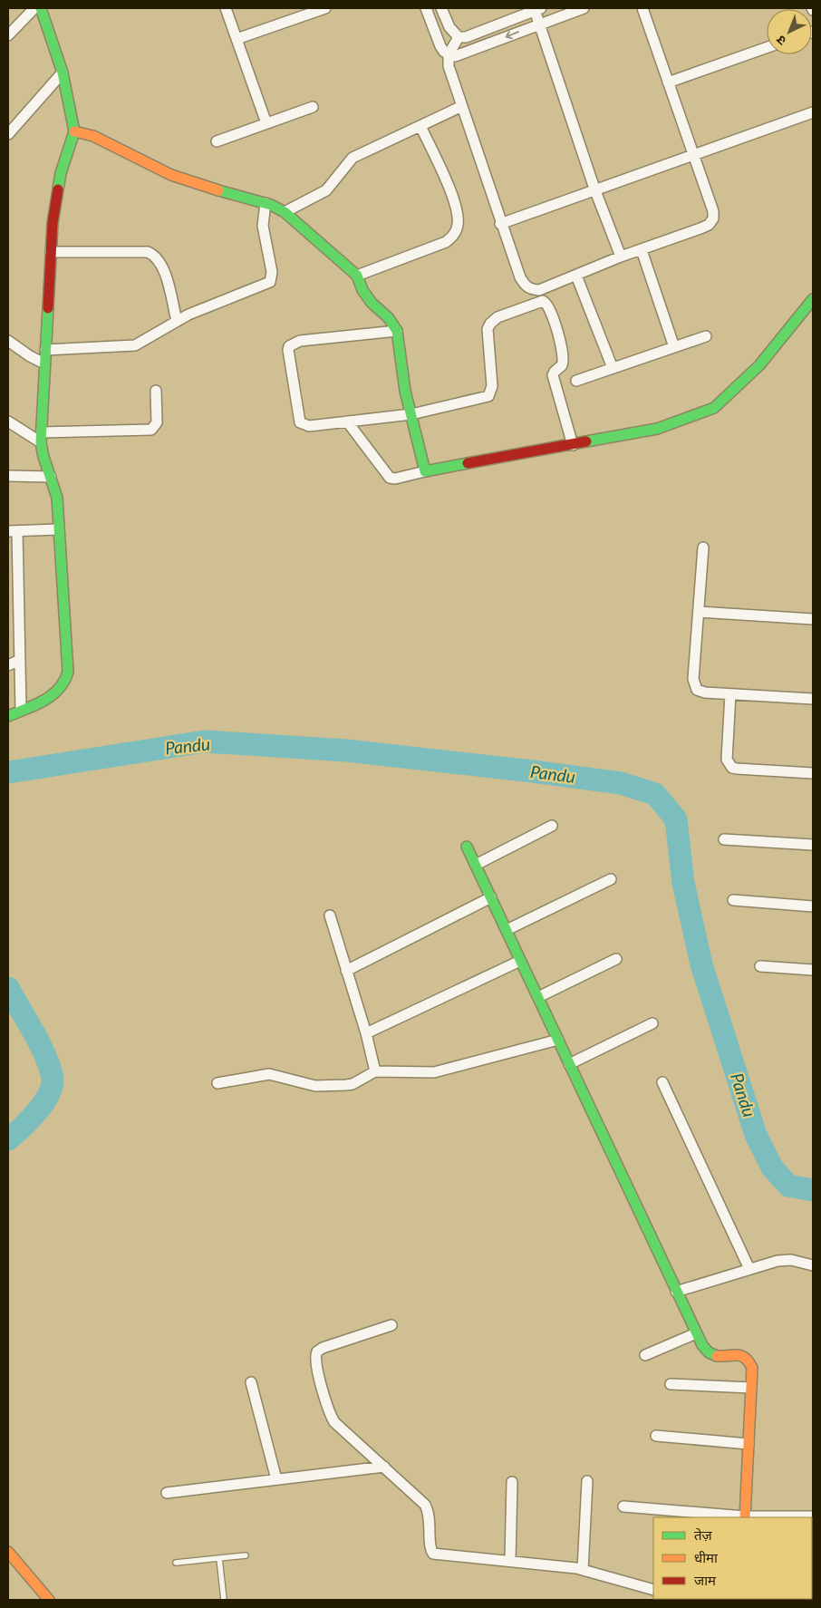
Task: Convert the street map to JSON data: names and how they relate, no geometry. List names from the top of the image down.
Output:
{
  "water": ["Pandu"],
  "legend": ["तेज़", "धीमा", "जाम"],
  "north": "bottom left"
}
